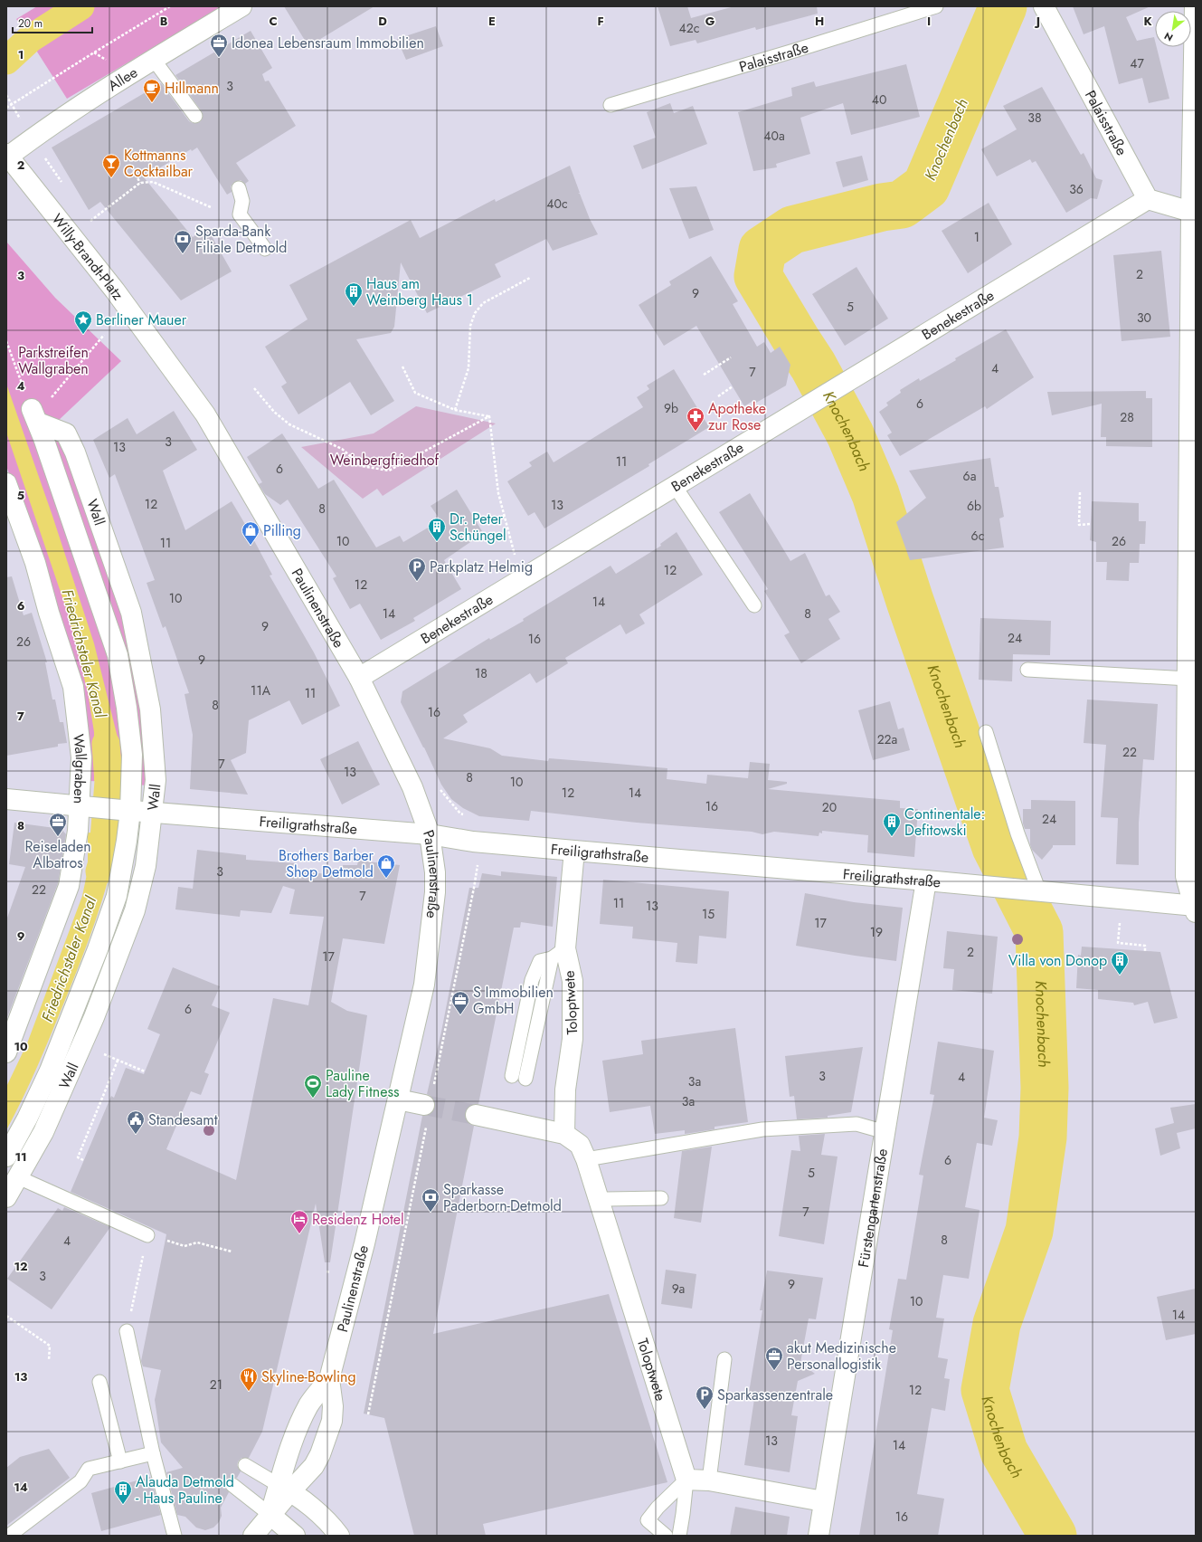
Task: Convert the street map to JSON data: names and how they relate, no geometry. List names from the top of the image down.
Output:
{
  "streets": {
    "street": [
      "Palaisstraße",
      "Allee",
      "Willy-Brandt-Platz",
      "Benekestraße",
      "Wall",
      "Paulinenstraße",
      "Wallgraben",
      "Freiligrathstraße",
      "Toloptwete",
      "Fürstengartenstraße"
    ]
  },
  "crossings": [
    ["Palaisstraße", "Benekestraße"],
    ["Allee", "Willy-Brandt-Platz"],
    ["Willy-Brandt-Platz", "Paulinenstraße"],
    ["Benekestraße", "Paulinenstraße"],
    ["Wall", "Freiligrathstraße"],
    ["Paulinenstraße", "Freiligrathstraße"],
    ["Wallgraben", "Freiligrathstraße"],
    ["Freiligrathstraße", "Toloptwete"],
    ["Freiligrathstraße", "Fürstengartenstraße"]
  ],
  "water": ["Knochenbach", "Friedrichstaler Kanal"],
  "parks": ["Parkstreifen Wallgraben", "Weinbergfriedhof"],
  "places": {
    "office": [
      "Idonea Lebensraum Immobilien",
      "Reiseladen Albatros",
      "S Immobilien GmbH",
      "akut Medizinische Personallogistik"
    ],
    "cafe": ["Hillmann"],
    "bar": ["Kottmanns Cocktailbar"],
    "bank": ["Sparda-Bank Filiale Detmold", "Sparkasse Paderborn-Detmold"],
    "building": [
      "Haus am Weinberg Haus 1",
      "Dr. Peter Schüngel",
      "Continentale: Defitowski",
      "Villa von Donop",
      "Alauda Detmold - Haus Pauline"
    ],
    "place": ["Berliner Mauer"],
    "pharmacy": ["Apotheke zur Rose"],
    "shop": ["Pilling", "Brothers Barber Shop Detmold"],
    "parking": ["Parkplatz Helmig", "Sparkassenzentrale"],
    "sports": ["Pauline Lady Fitness"],
    "public building": ["Standesamt"],
    "hotel": ["Residenz Hotel"],
    "restaurant": ["Skyline-Bowling"]
  },
  "house_numbers": [
    "42c",
    "47",
    "3",
    "40",
    "38",
    "40a",
    "36",
    "40c",
    "1",
    "2",
    "9",
    "5",
    "30",
    "4",
    "7",
    "6",
    "9b",
    "28",
    "3",
    "13",
    "11",
    "6",
    "6a",
    "12",
    "13",
    "6b",
    "8",
    "6c",
    "10",
    "26",
    "11",
    "12",
    "12",
    "10",
    "14",
    "14",
    "8",
    "9",
    "24",
    "16",
    "26",
    "9",
    "18",
    "11A",
    "11",
    "8",
    "16",
    "22a",
    "22",
    "7",
    "13",
    "8",
    "10",
    "12",
    "14",
    "16",
    "20",
    "24",
    "3",
    "22",
    "7",
    "11",
    "13",
    "15",
    "17",
    "19",
    "2",
    "17",
    "6",
    "3",
    "4",
    "3a",
    "3a",
    "6",
    "5",
    "7",
    "8",
    "4",
    "3",
    "9",
    "9a",
    "10",
    "14",
    "21",
    "12",
    "13",
    "14",
    "16"
  ],
  "scale_bar": "20 m",
  "north": "bottom left",
  "grid": {
    "columns": [
      "B",
      "C",
      "D",
      "E",
      "F",
      "G",
      "H",
      "I",
      "J",
      "K"
    ],
    "rows": [
      "1",
      "2",
      "3",
      "4",
      "5",
      "6",
      "7",
      "8",
      "9",
      "10",
      "11",
      "12",
      "13",
      "14"
    ]
  }
}
